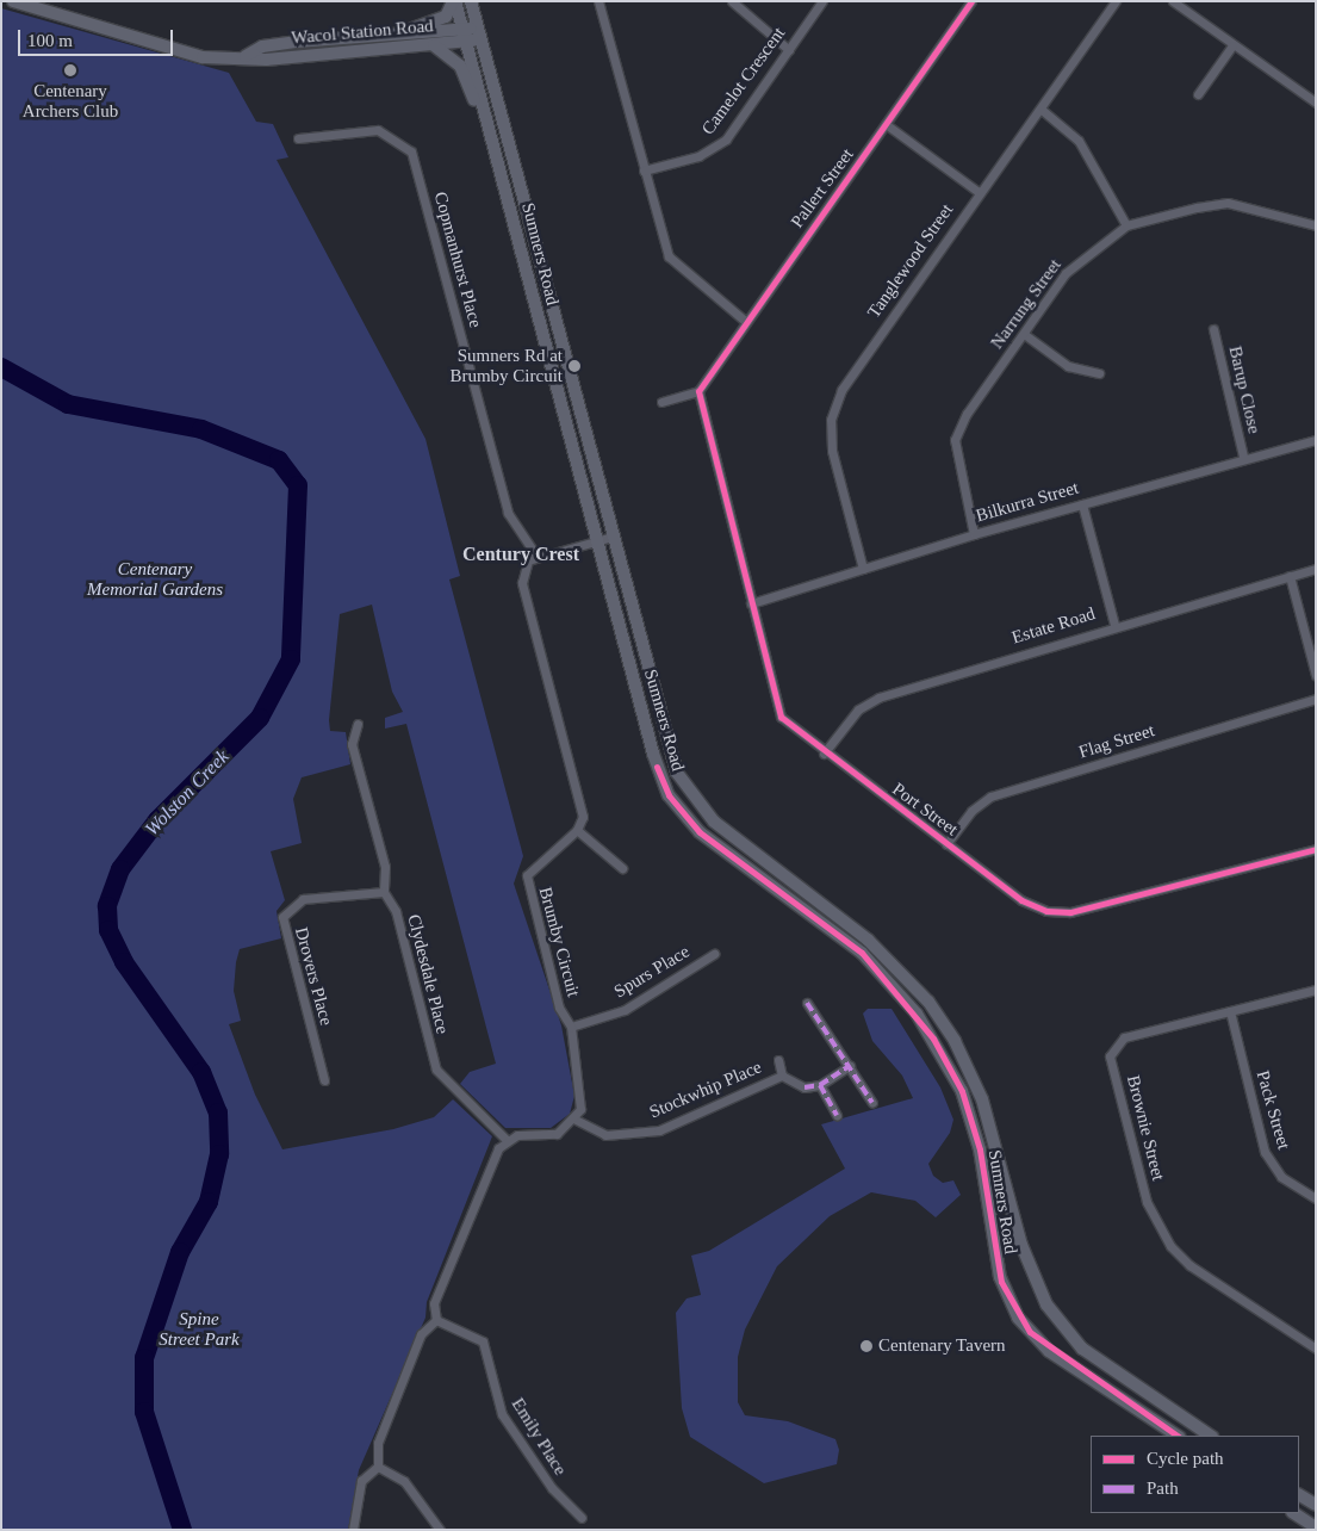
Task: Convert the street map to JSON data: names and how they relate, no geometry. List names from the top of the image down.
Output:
{
  "streets": {
    "main road": ["Wacol Station Road", "Sumners Road"],
    "street": [
      "Camelot Crescent",
      "Pallert Street",
      "Copmanhurst Place",
      "Tanglewood Street",
      "Narrung Street",
      "Barup Close",
      "Bilkurra Street",
      "Estate Road",
      "Flag Street",
      "Port Street",
      "Brumby Circuit",
      "Spurs Place",
      "Clydesdale Place",
      "Drovers Place",
      "Stockwhip Place",
      "Pack Street",
      "Brownie Street",
      "Emily Place"
    ]
  },
  "crossings": [
    ["Wacol Station Road", "Sumners Road"],
    ["Pallert Street", "Port Street"],
    ["Tanglewood Street", "Bilkurra Street"],
    ["Narrung Street", "Bilkurra Street"],
    ["Barup Close", "Bilkurra Street"],
    ["Bilkurra Street", "Port Street"],
    ["Estate Road", "Port Street"],
    ["Flag Street", "Port Street"],
    ["Brumby Circuit", "Spurs Place"],
    ["Brumby Circuit", "Stockwhip Place"],
    ["Clydesdale Place", "Drovers Place"],
    ["Pack Street", "Brownie Street"]
  ],
  "districts": ["Century Crest"],
  "water": ["Wolston Creek"],
  "parks": ["Centenary Memorial Gardens", "Spine Street Park"],
  "places": ["Centenary Archers Club", "Sumners Rd at Brumby Circuit", "Centenary Tavern"],
  "legend": ["Cycle path", "Path"],
  "scale_bar": "100 m"
}
